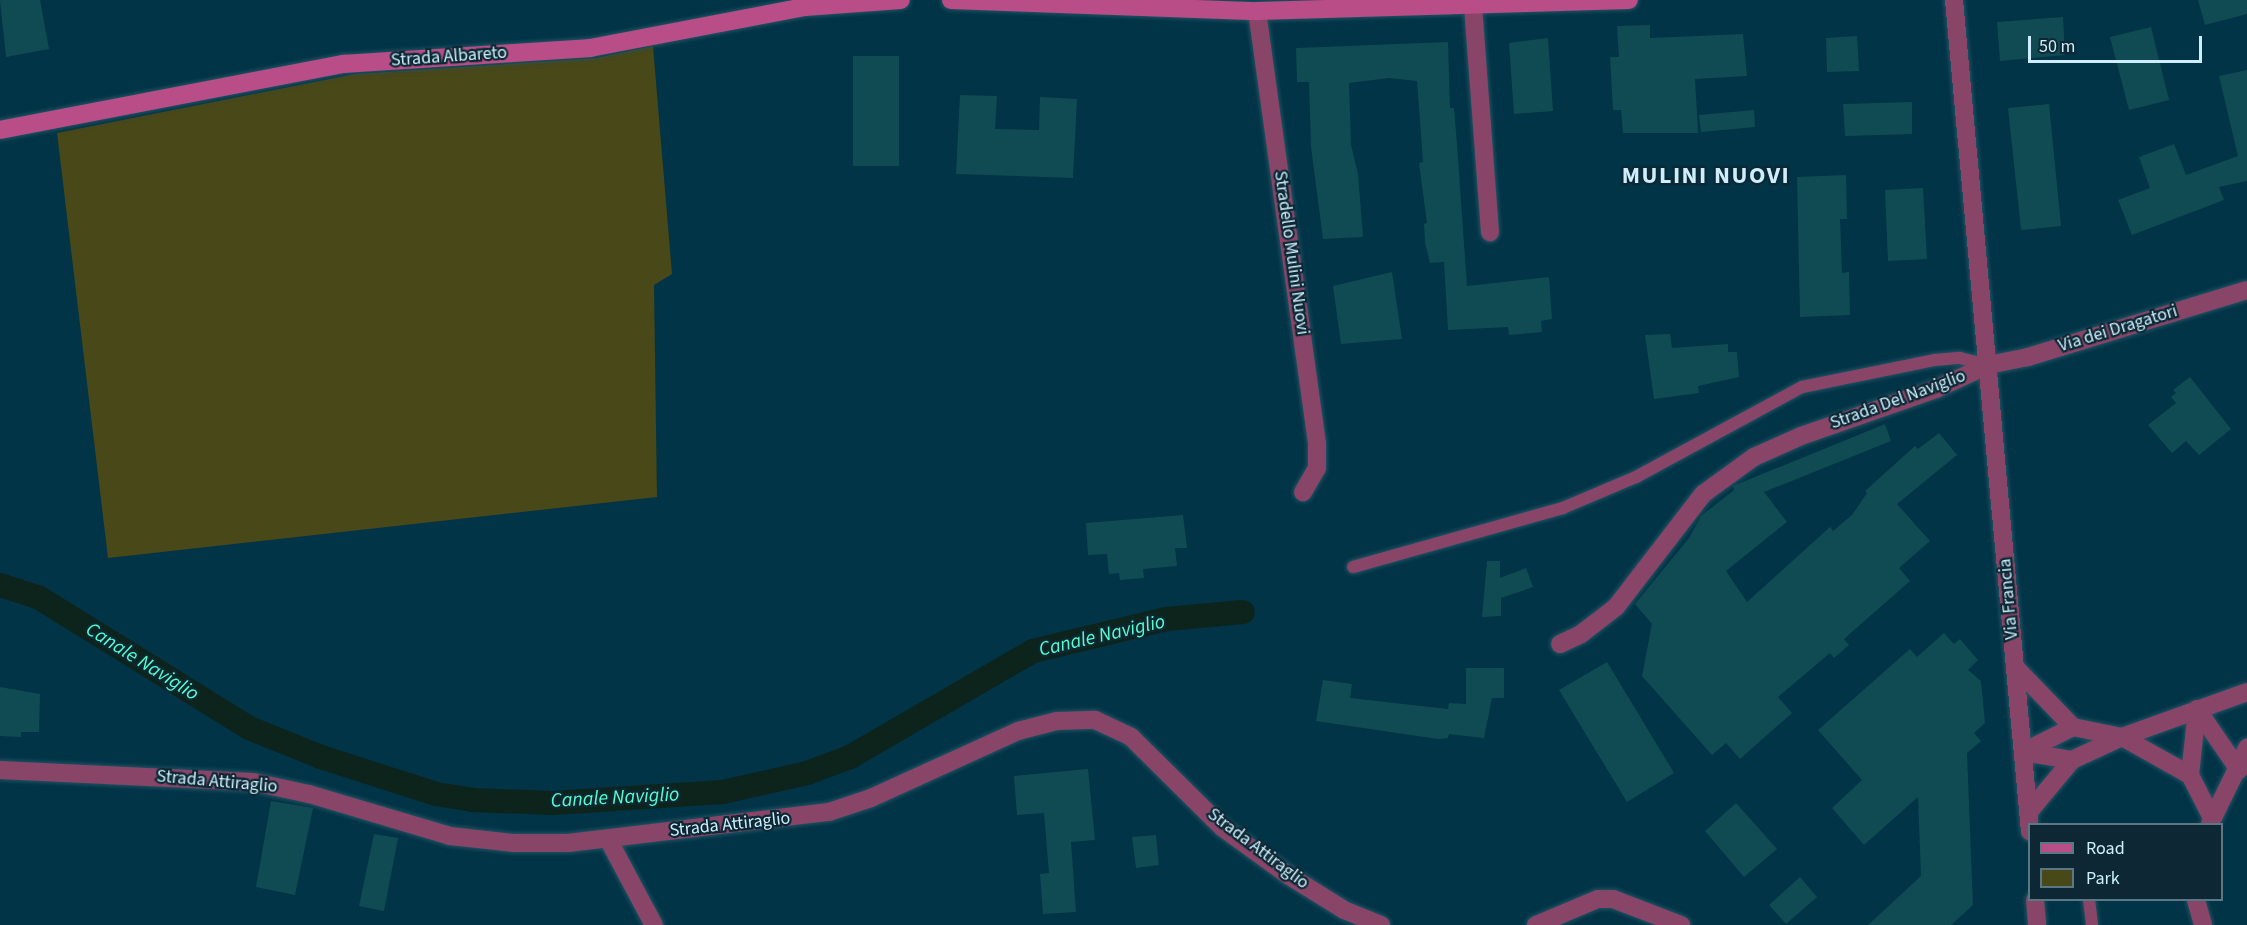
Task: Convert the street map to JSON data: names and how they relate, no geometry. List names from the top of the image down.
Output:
{
  "streets": {
    "street": [
      "Strada Albareto",
      "Stradello Mulini Nuovi",
      "Via dei Dragatori",
      "Strada Del Naviglio",
      "Via Francia",
      "Strada Attiraglio"
    ]
  },
  "crossings": [
    ["Via dei Dragatori", "Strada Del Naviglio"],
    ["Via dei Dragatori", "Via Francia"],
    ["Strada Del Naviglio", "Via Francia"]
  ],
  "districts": ["MULINI NUOVI"],
  "water": ["Canale Naviglio"],
  "legend": ["Road", "Park"],
  "scale_bar": "50 m"
}
